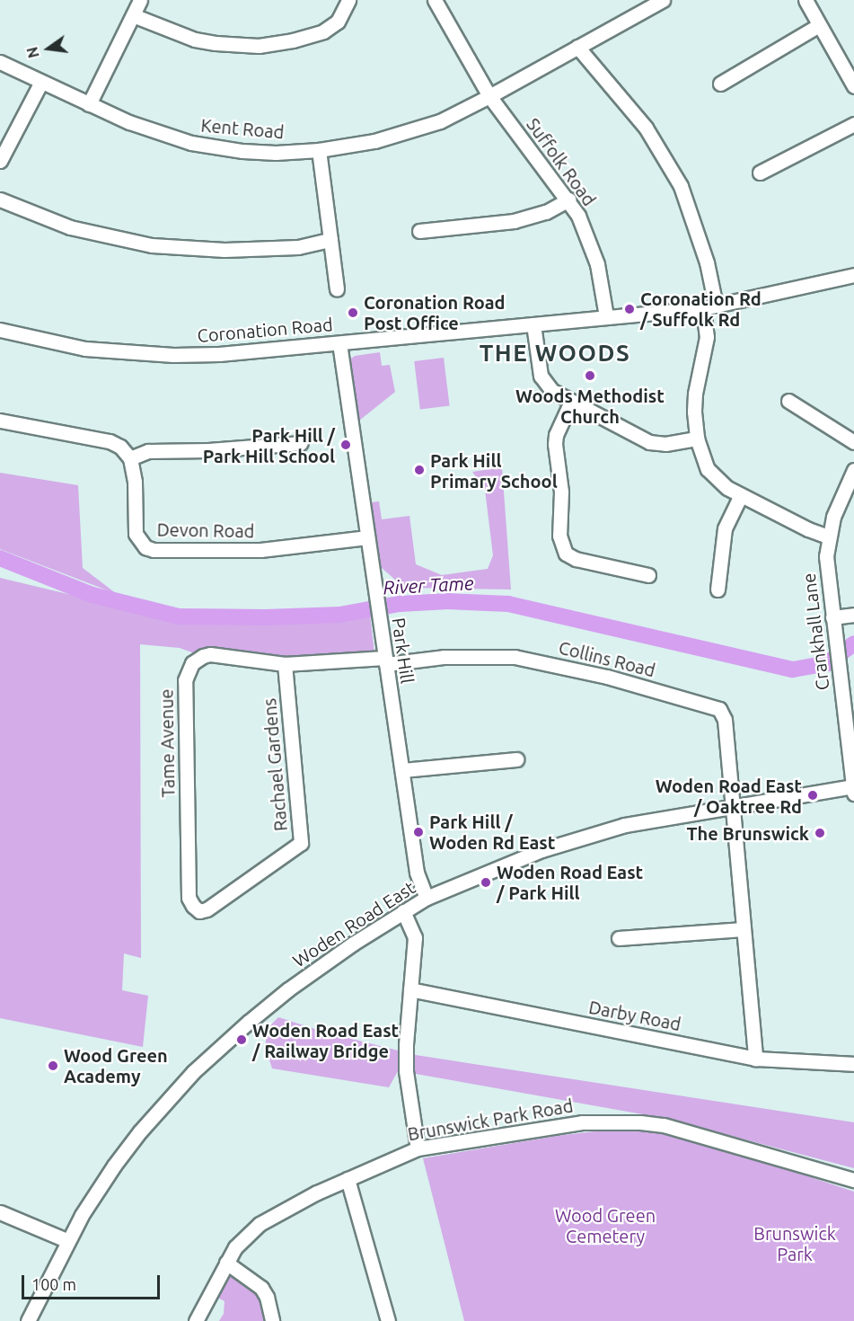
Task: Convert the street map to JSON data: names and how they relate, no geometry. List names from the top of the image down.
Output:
{
  "streets": {
    "street": [
      "Kent Road",
      "Suffolk Road",
      "Coronation Road",
      "Devon Road",
      "Crankhall Lane",
      "Park Hill",
      "Collins Road",
      "Tame Avenue",
      "Rachael Gardens",
      "Woden Road East",
      "Darby Road",
      "Brunswick Park Road"
    ]
  },
  "crossings": [
    ["Kent Road", "Suffolk Road"],
    ["Suffolk Road", "Coronation Road"],
    ["Coronation Road", "Park Hill"],
    ["Devon Road", "Park Hill"],
    ["Crankhall Lane", "Woden Road East"],
    ["Park Hill", "Collins Road"],
    ["Park Hill", "Tame Avenue"],
    ["Park Hill", "Woden Road East"],
    ["Collins Road", "Tame Avenue"],
    ["Collins Road", "Woden Road East"],
    ["Tame Avenue", "Rachael Gardens"]
  ],
  "districts": ["THE WOODS"],
  "water": ["River Tame"],
  "parks": ["Wood Green Cemetery", "Brunswick Park"],
  "places": [
    "Coronation Rd / Suffolk Rd",
    "Coronation Road Post Office",
    "Woods Methodist Church",
    "Park Hill / Park Hill School",
    "Park Hill Primary School",
    "Woden Road East / Oaktree Rd",
    "Park Hill / Woden Rd East",
    "The Brunswick",
    "Woden Road East / Park Hill",
    "Woden Road East / Railway Bridge",
    "Wood Green Academy"
  ],
  "scale_bar": "100 m",
  "north": "left"
}
